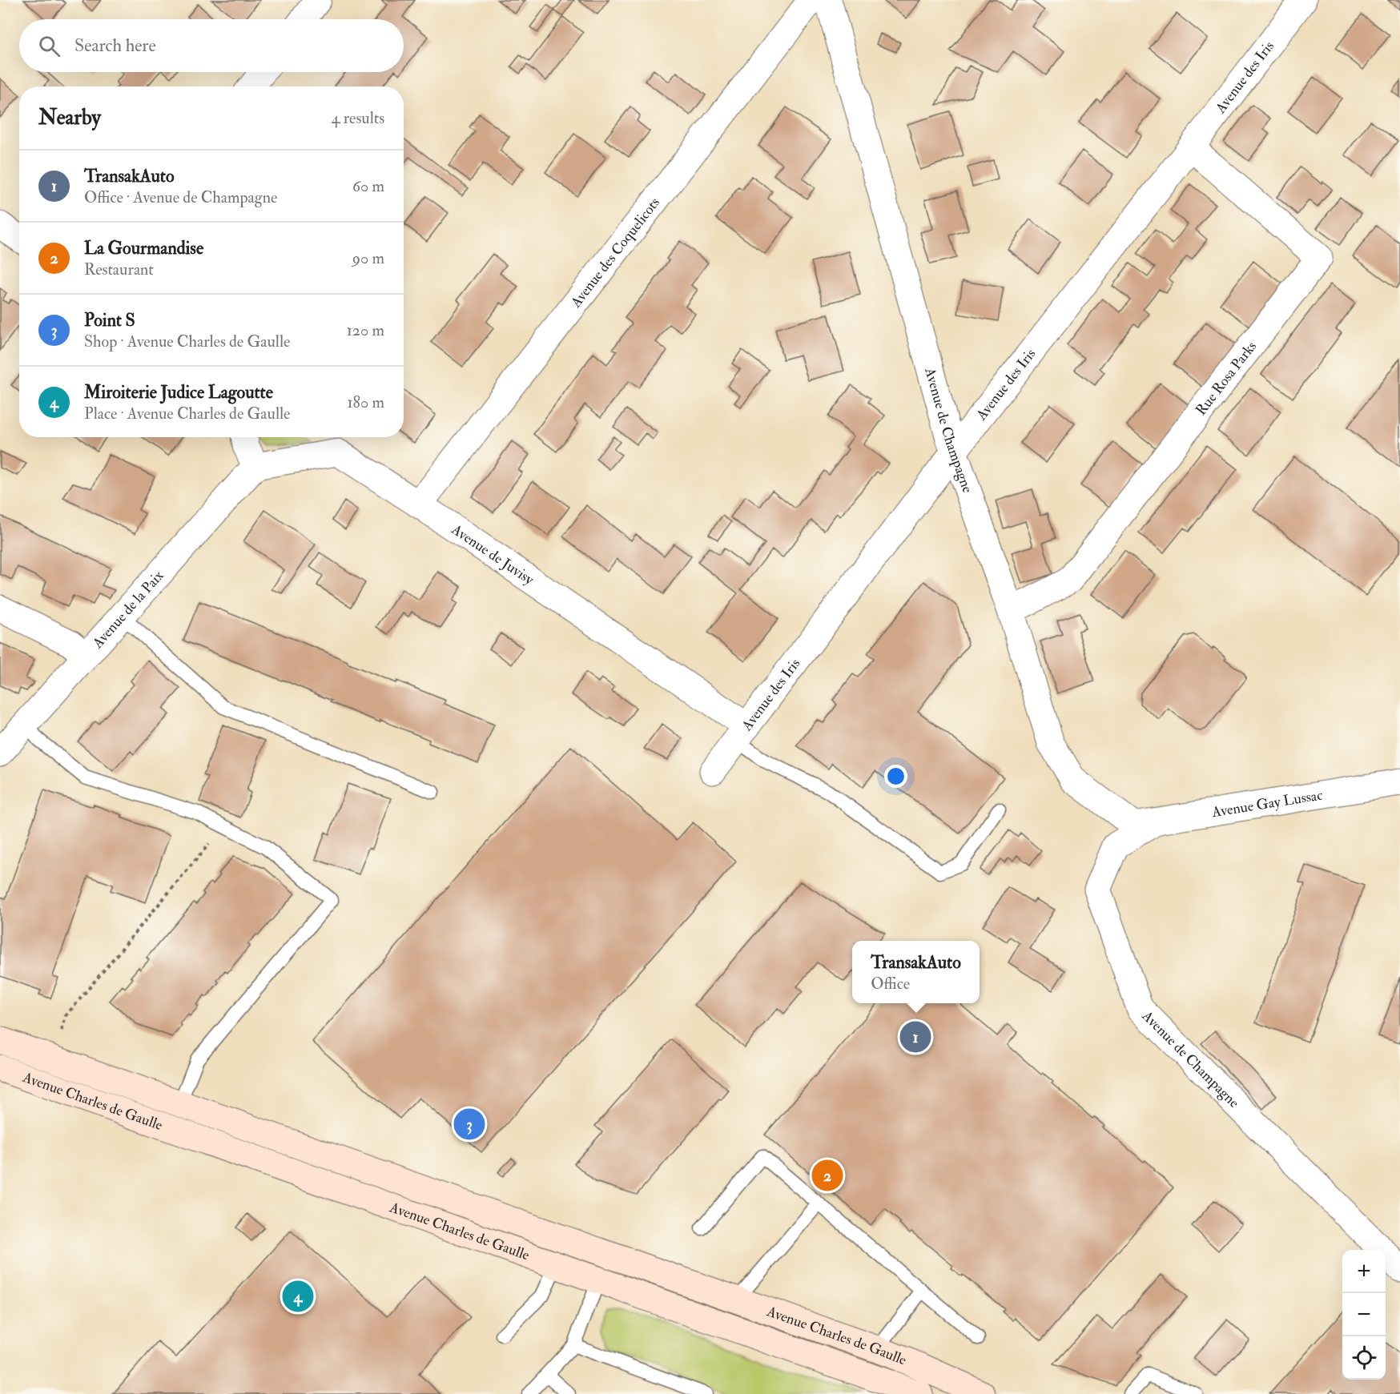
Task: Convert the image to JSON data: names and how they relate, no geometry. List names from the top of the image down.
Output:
{
  "streets": {
    "main road": ["Avenue Charles de Gaulle"],
    "street": [
      "Avenue des Iris",
      "Avenue des Coquelicots",
      "Rue Rosa Parks",
      "Avenue de Champagne",
      "Avenue de Juvisy",
      "Avenue de la Paix",
      "Avenue Gay Lussac"
    ]
  },
  "crossings": [
    ["Avenue des Iris", "Rue Rosa Parks"],
    ["Avenue des Iris", "Avenue de Champagne"],
    ["Avenue des Iris", "Avenue de Juvisy"],
    ["Avenue des Coquelicots", "Avenue de Juvisy"],
    ["Rue Rosa Parks", "Avenue de Champagne"],
    ["Avenue de Champagne", "Avenue Gay Lussac"],
    ["Avenue de Juvisy", "Avenue de la Paix"]
  ],
  "page": {
    "search": "Search here",
    "heading": ["Nearby", "4 results"],
    "list": [
      {
        "mark": "1",
        "name": "TransakAuto",
        "note": "Office · Avenue de Champagne",
        "value": "60 m"
      },
      {
        "mark": "2",
        "name": "La Gourmandise",
        "note": "Restaurant",
        "value": "90 m"
      },
      {
        "mark": "3",
        "name": "Point S",
        "note": "Shop · Avenue Charles de Gaulle",
        "value": "120 m"
      },
      {
        "mark": "4",
        "name": "Miroiterie Judice Lagoutte",
        "note": "Place · Avenue Charles de Gaulle",
        "value": "180 m"
      }
    ],
    "popup": ["TransakAuto", "Office"],
    "pins": [
      "1",
      "3",
      "2",
      "4"
    ],
    "map_buttons": ["+", "−"]
  }
}
